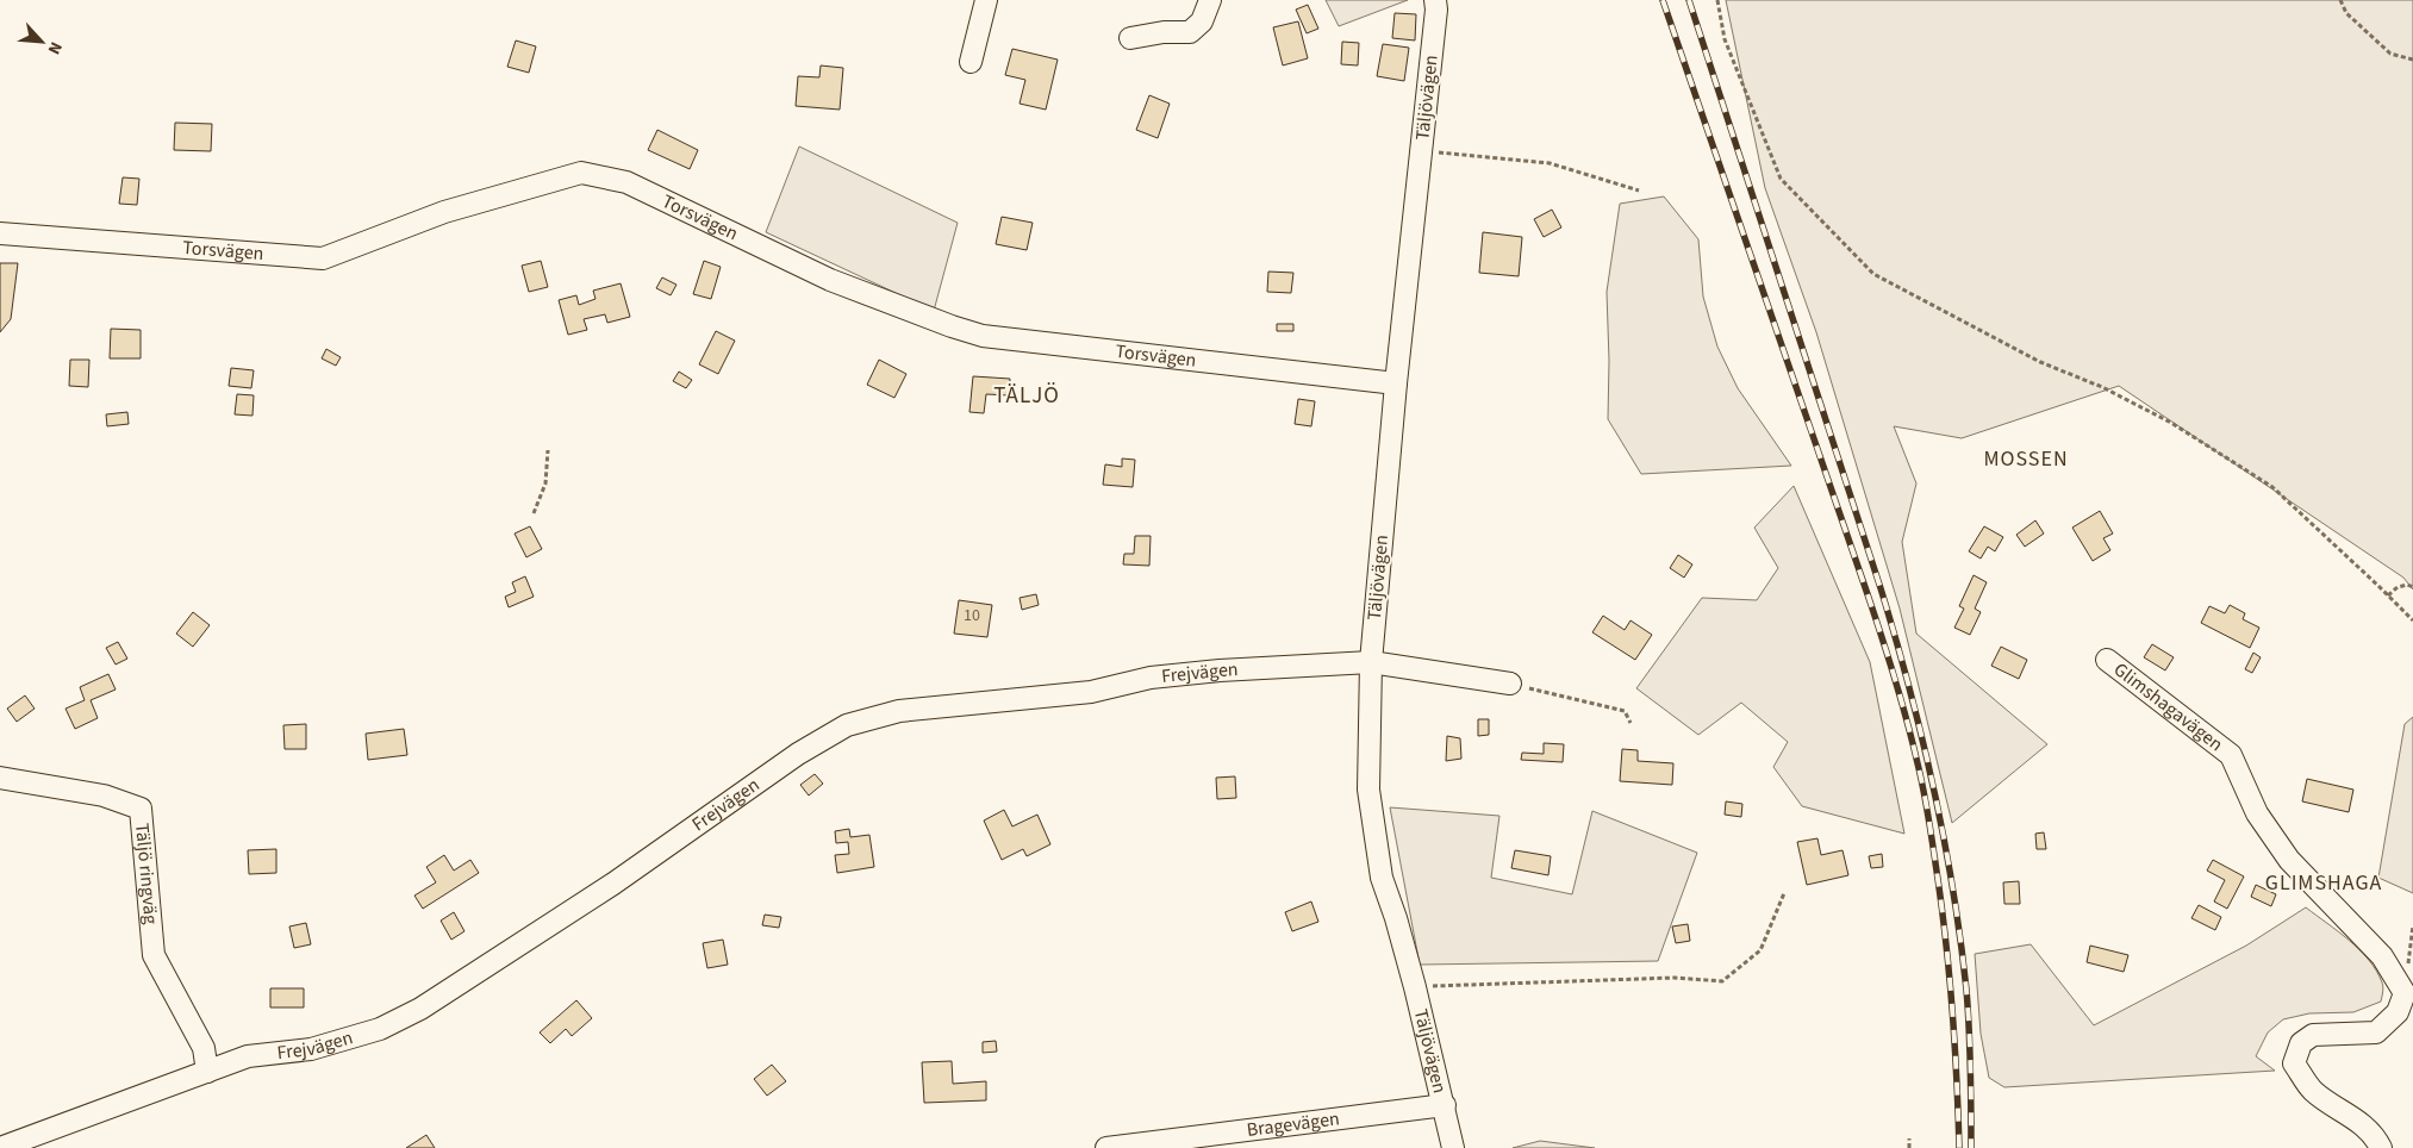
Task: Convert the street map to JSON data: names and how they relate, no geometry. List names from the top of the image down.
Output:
{
  "streets": {
    "street": [
      "Täljövägen",
      "Torsvägen",
      "Frejvägen",
      "Glimshagavägen",
      "Täljö ringväg",
      "Bragevägen"
    ]
  },
  "crossings": [
    ["Täljövägen", "Torsvägen"],
    ["Täljövägen", "Frejvägen"],
    ["Täljövägen", "Bragevägen"],
    ["Frejvägen", "Täljö ringväg"]
  ],
  "districts": ["TÄLJÖ", "MOSSEN", "GLIMSHAGA"],
  "house_numbers": ["10"],
  "north": "bottom right"
}
